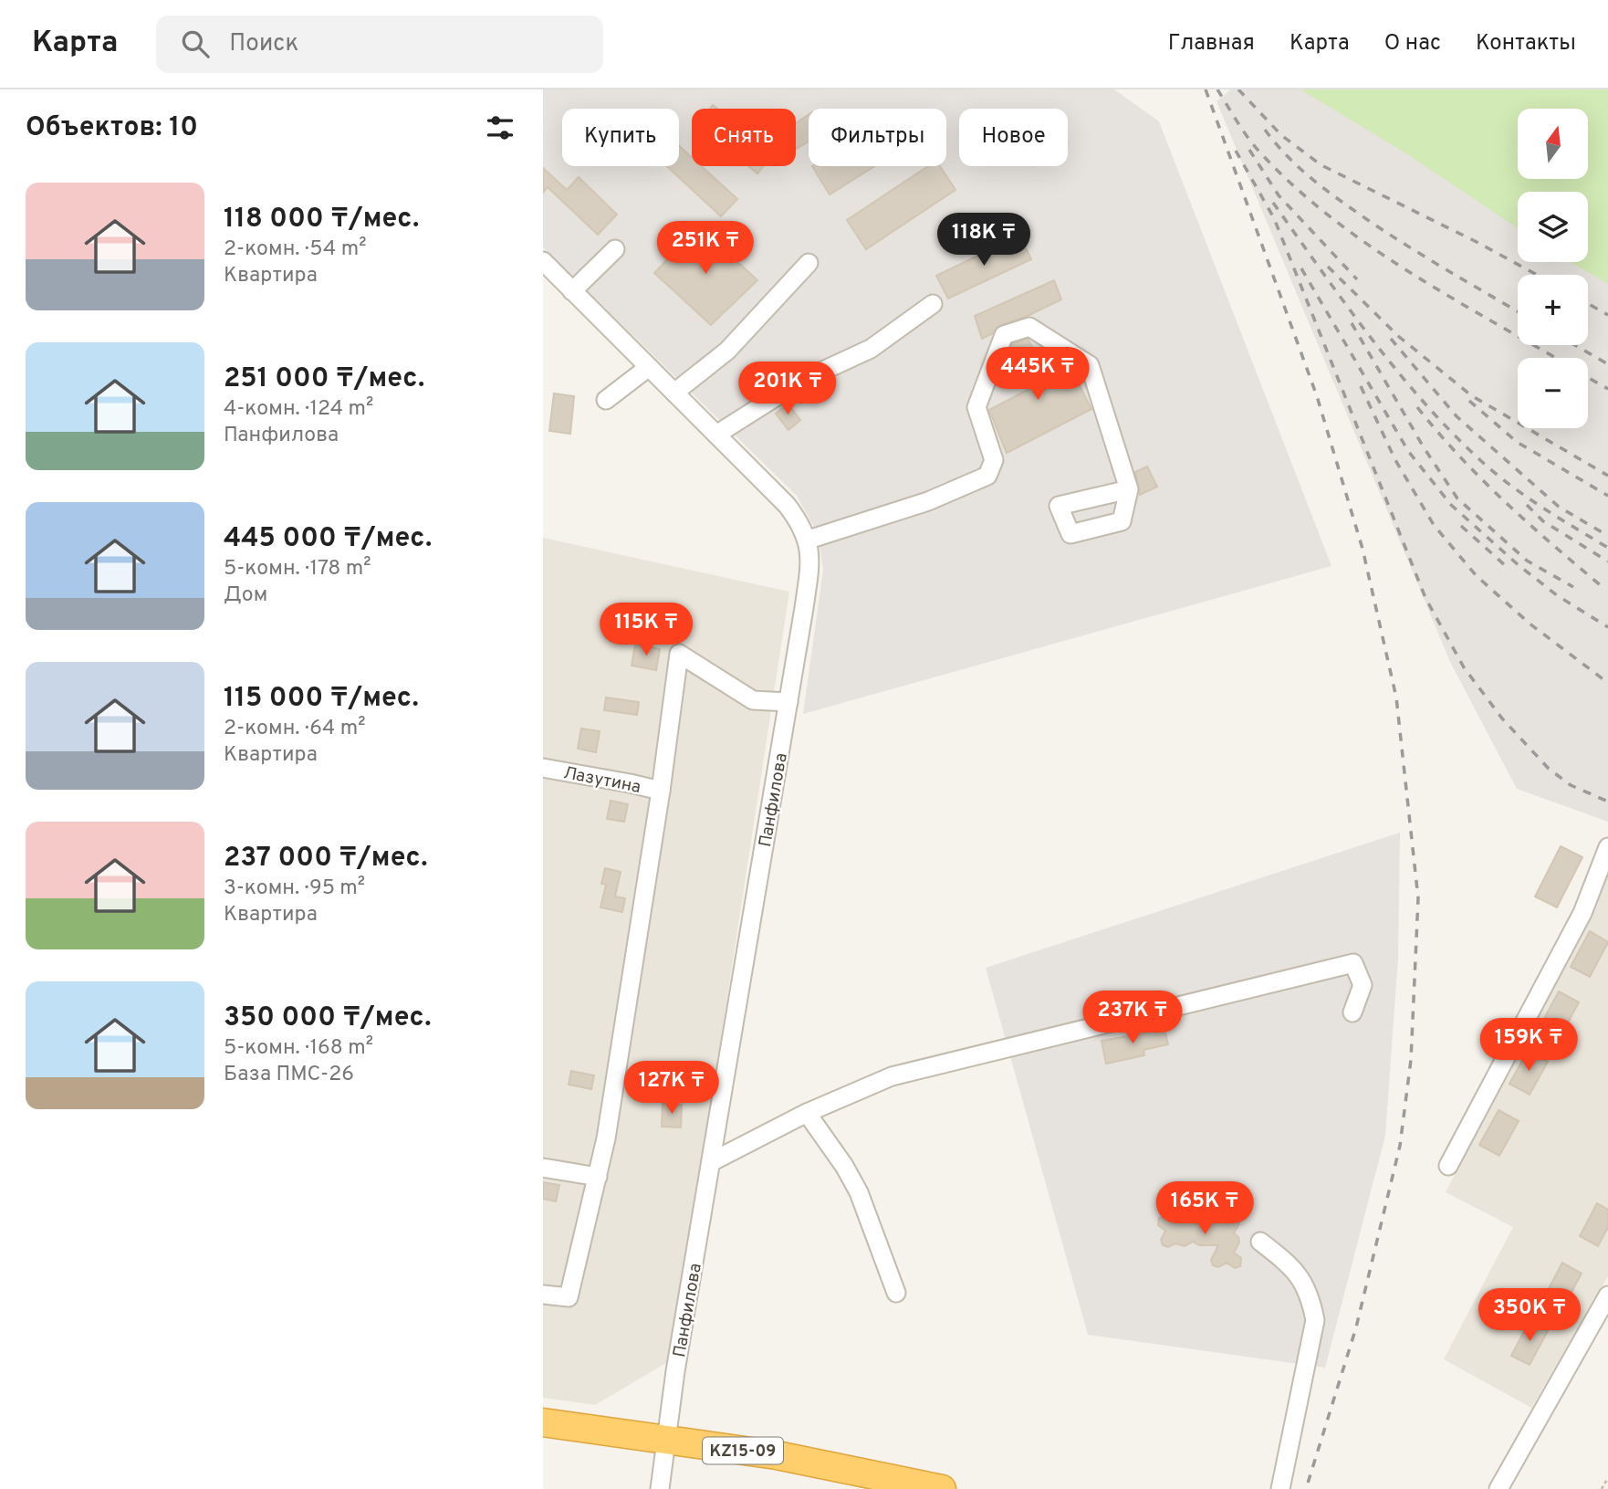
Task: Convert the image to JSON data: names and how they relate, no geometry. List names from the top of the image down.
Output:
{
  "streets": {
    "highway": ["KZ15-09"],
    "street": ["Лазутина", "Панфилова"]
  },
  "crossings": [
    ["Панфилова", "KZ15-09"]
  ],
  "north": "top",
  "page": {
    "header": "Карта",
    "search": "Поиск",
    "nav": [
      "Главная",
      "Карта",
      "О нас",
      "Контакты"
    ],
    "heading": "Объектов: 10",
    "map_buttons": ["+", "−"],
    "chip": [
      "Купить",
      "Снять",
      "Фильтры",
      "Новое"
    ],
    "list": [
      {
        "name": "118 000 ₸/мес.",
        "note": "2-комн. · 54 m² · Квартира"
      },
      {
        "name": "251 000 ₸/мес.",
        "note": "4-комн. · 124 m² · Панфилова"
      },
      {
        "name": "445 000 ₸/мес.",
        "note": "5-комн. · 178 m² · Дом"
      },
      {
        "name": "115 000 ₸/мес.",
        "note": "2-комн. · 64 m² · Квартира"
      },
      {
        "name": "237 000 ₸/мес.",
        "note": "3-комн. · 95 m² · Квартира"
      },
      {
        "name": "350 000 ₸/мес.",
        "note": "5-комн. · 168 m² · База ПМС-26"
      }
    ],
    "price": [
      "118K ₸",
      "251K ₸",
      "445K ₸",
      "201K ₸",
      "115K ₸",
      "237K ₸",
      "159K ₸",
      "127K ₸",
      "165K ₸",
      "350K ₸"
    ]
  }
}
